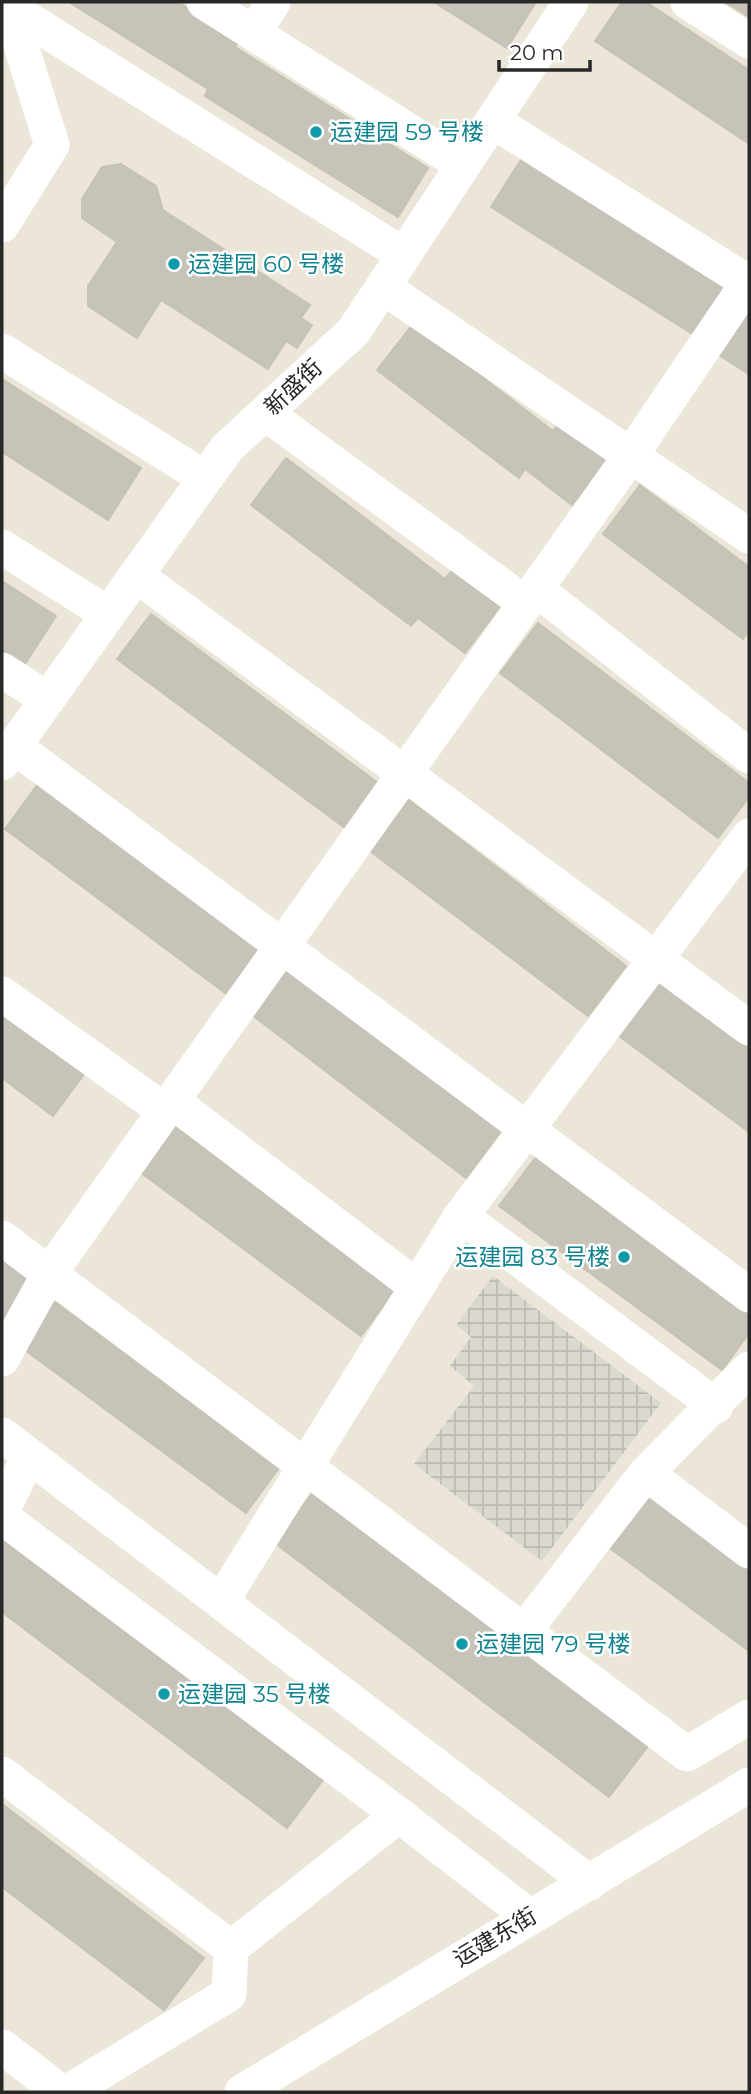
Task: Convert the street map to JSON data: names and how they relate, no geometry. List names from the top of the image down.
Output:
{
  "streets": {
    "street": ["新盛街", "运建东街"]
  },
  "places": [
    "运建园 59 号楼",
    "运建园 60 号楼",
    "运建园 83 号楼",
    "运建园 79 号楼",
    "运建园 35 号楼"
  ],
  "scale_bar": "20 m"
}
